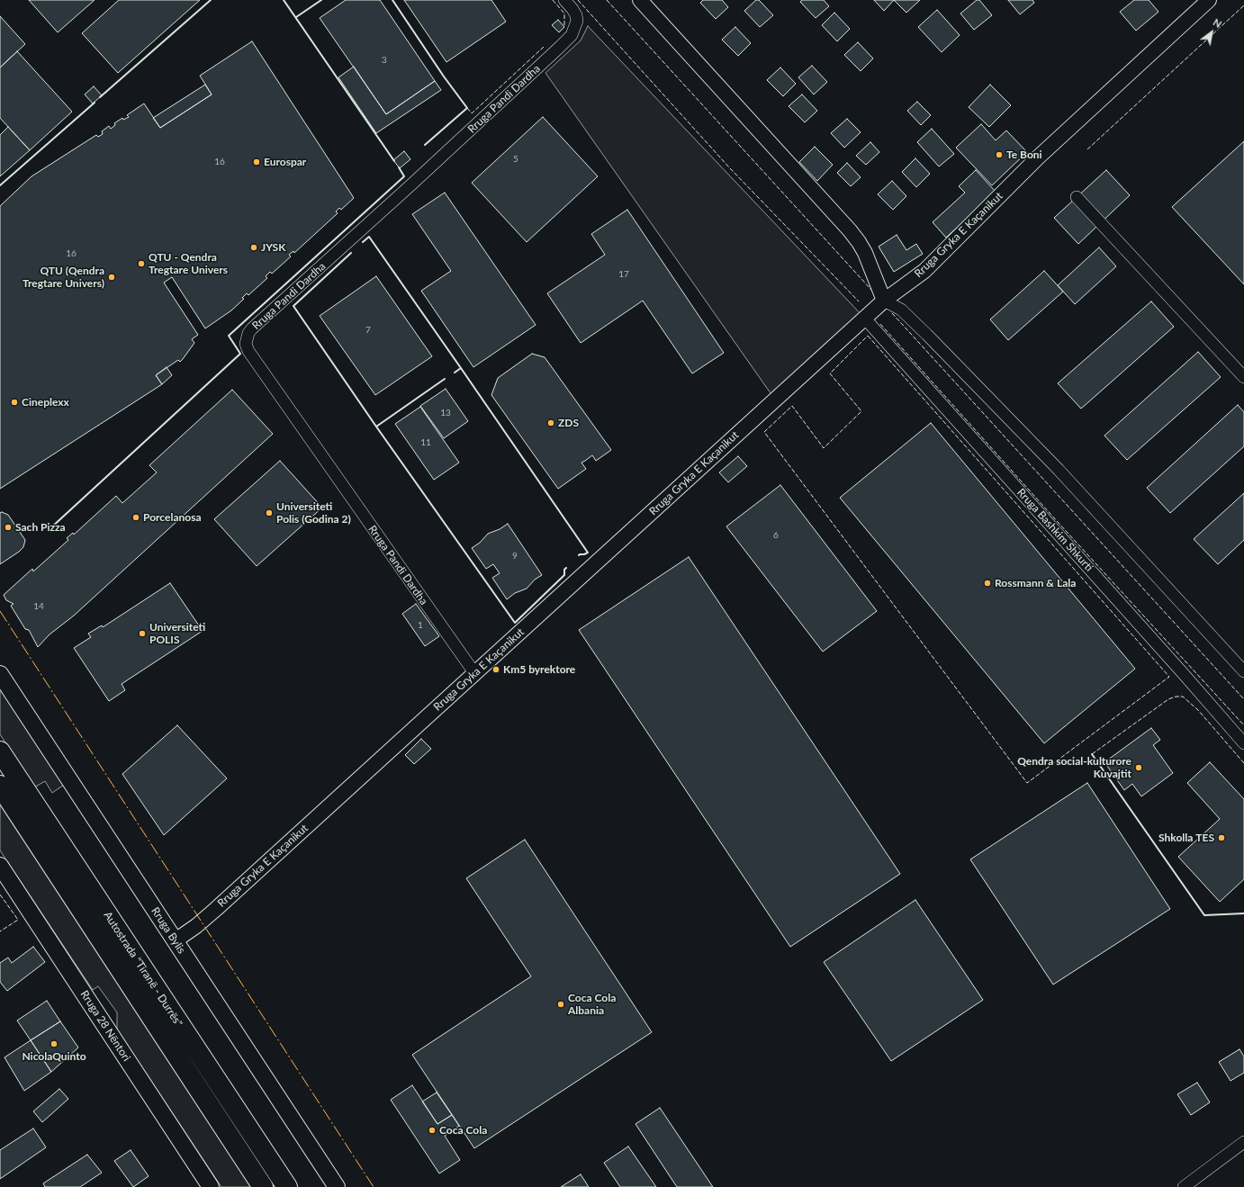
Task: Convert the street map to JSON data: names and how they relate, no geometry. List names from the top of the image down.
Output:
{
  "streets": {
    "highway": ["Autostrada \"Tiranë - Durrës\""],
    "main road": ["Rruga Bylis", "Rruga 28 Nëntori"],
    "street": ["Rruga Pandi Dardha", "Rruga Gryka E Kaçanikut", "Rruga Bashkim Shkurti"]
  },
  "crossings": [
    ["Rruga Pandi Dardha", "Rruga Gryka E Kaçanikut"],
    ["Rruga Gryka E Kaçanikut", "Rruga Bashkim Shkurti"],
    ["Rruga Gryka E Kaçanikut", "Rruga Bylis"]
  ],
  "places": [
    "Te Boni",
    "Eurospar",
    "JYSK",
    "QTU - Qendra Tregtare Univers",
    "QTU (Qendra Tregtare Univers)",
    "Cineplexx",
    "ZDS",
    "Universiteti Polis (Godina 2)",
    "Porcelanosa",
    "Sach Pizza",
    "Rossmann & Lala",
    "Universiteti POLIS",
    "Km5 byrektore",
    "Qendra social-kulturore Kuvajtit",
    "Shkolla TES",
    "Coca Cola Albania",
    "NicolaQuinto",
    "Coca Cola"
  ],
  "house_numbers": [
    "3",
    "5",
    "16",
    "16",
    "17",
    "7",
    "13",
    "11",
    "6",
    "9",
    "14",
    "1"
  ],
  "north": "top right"
}
